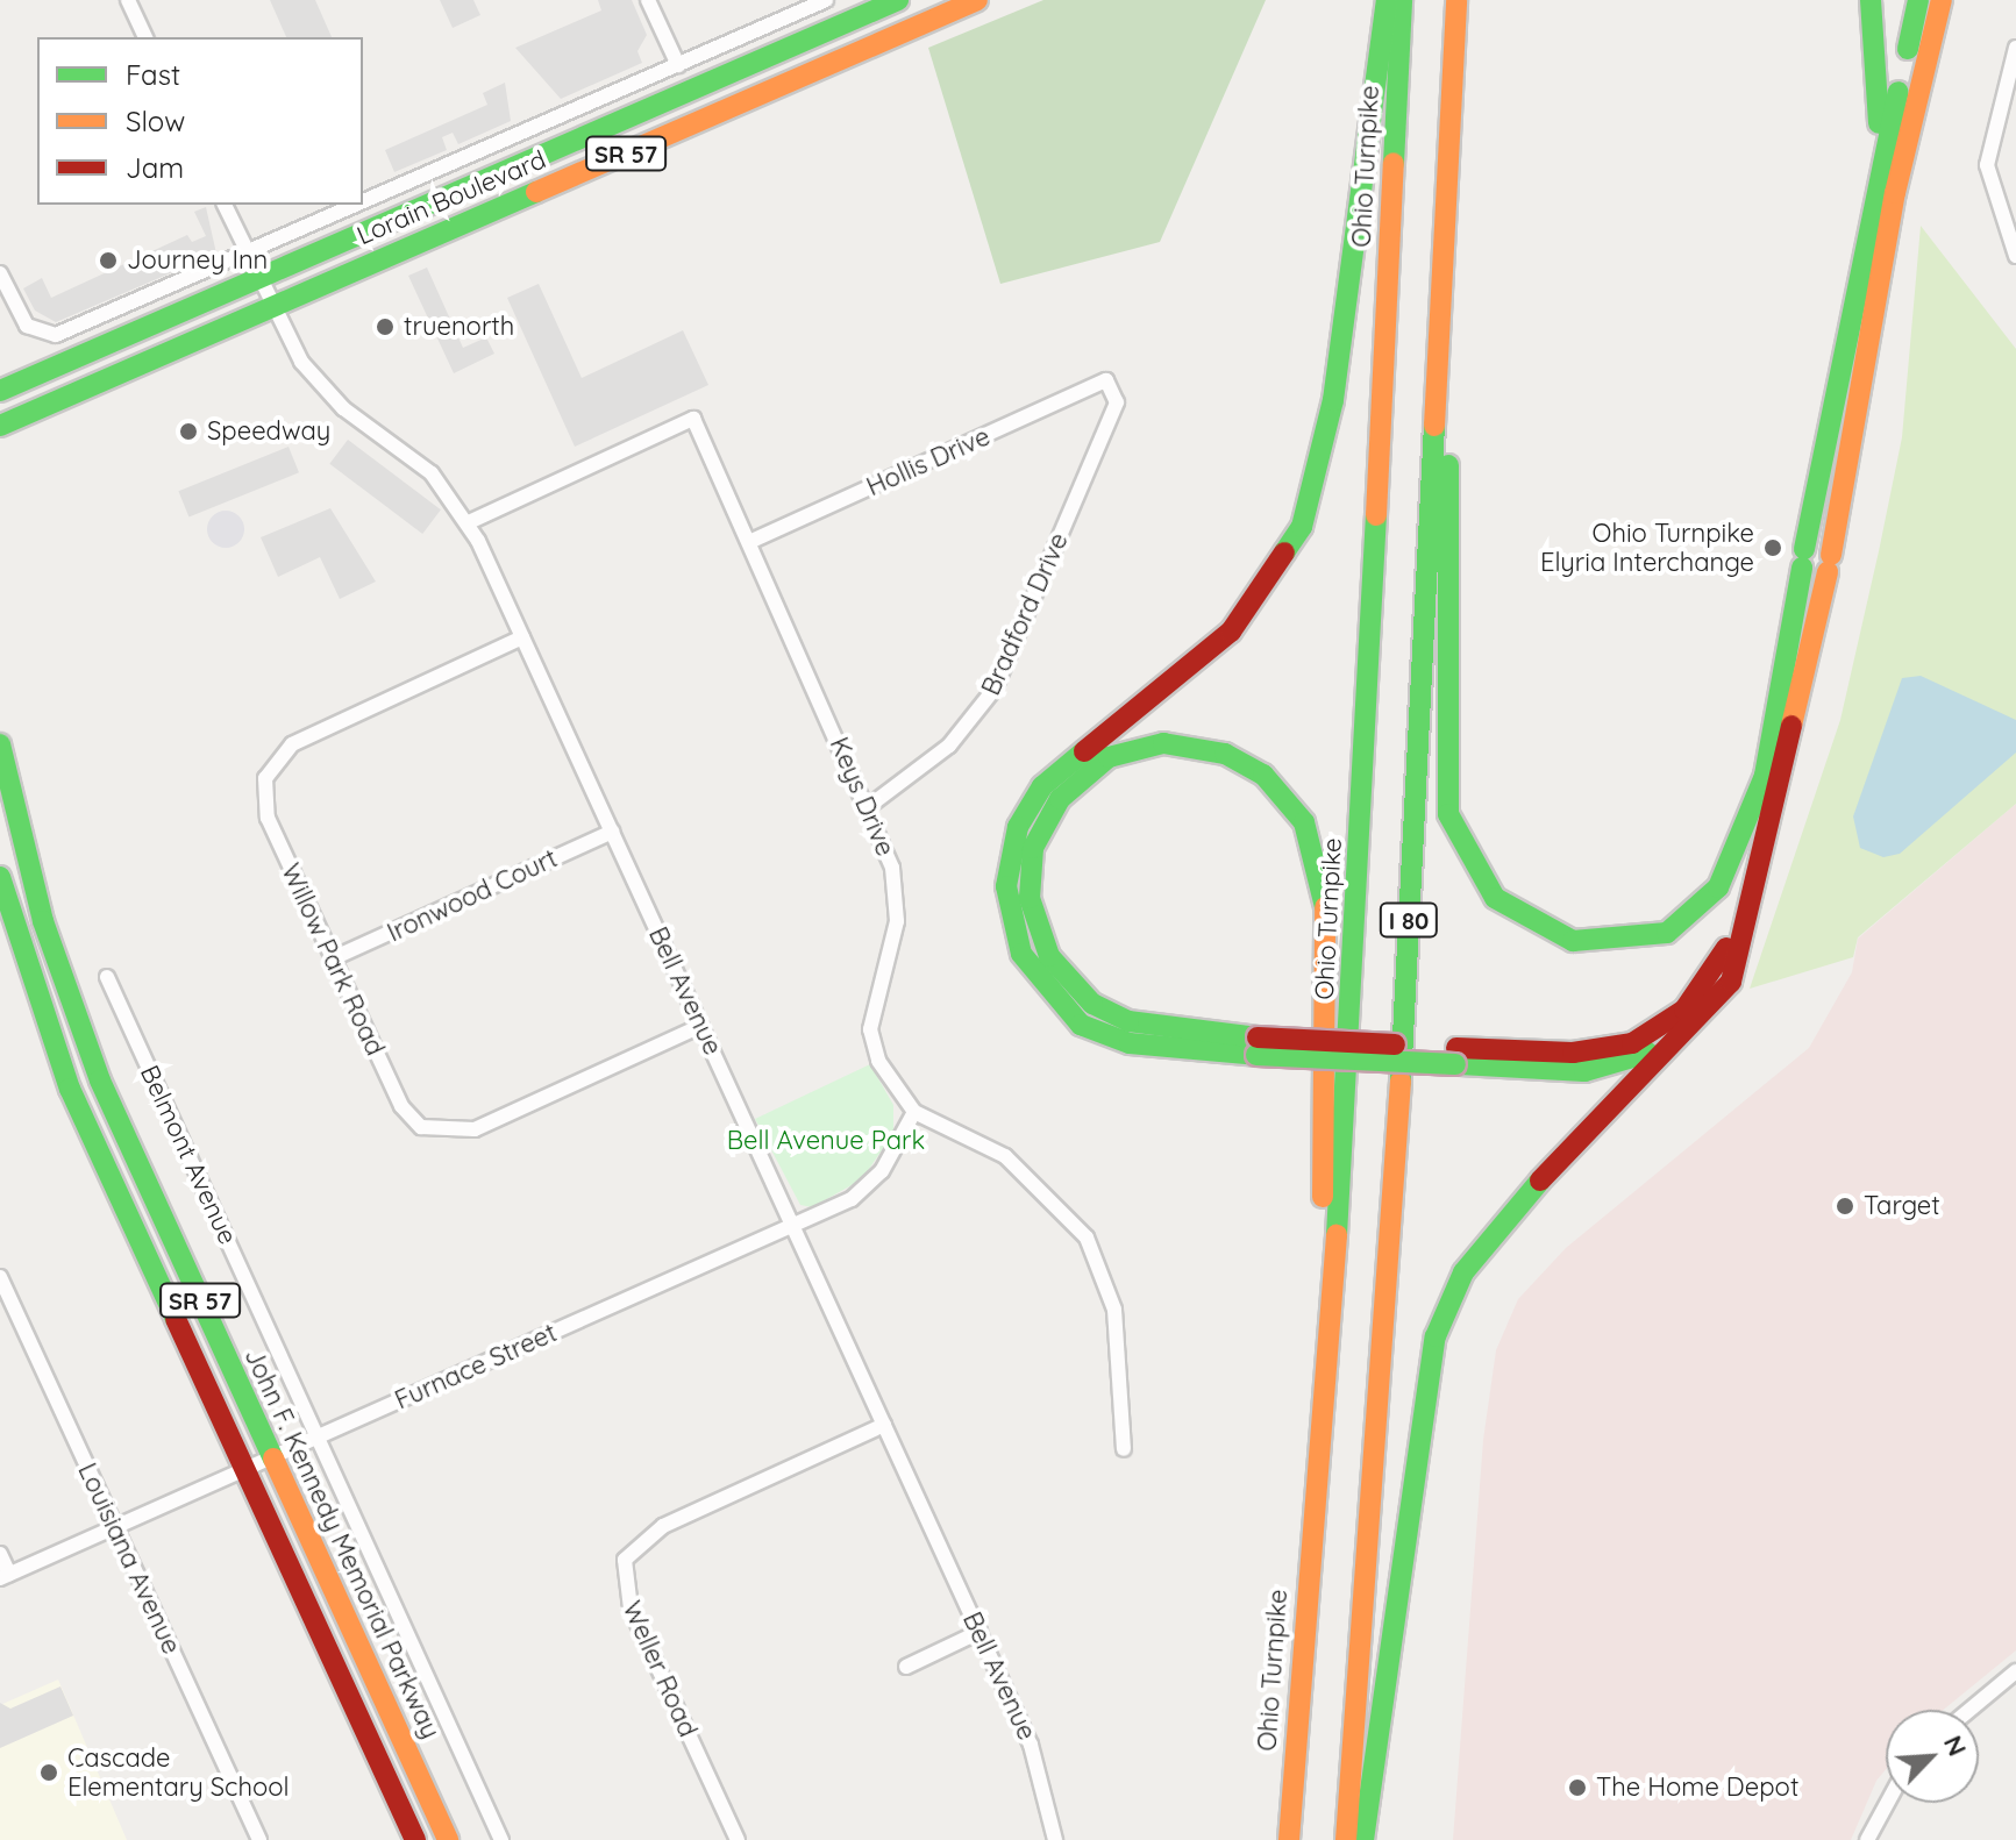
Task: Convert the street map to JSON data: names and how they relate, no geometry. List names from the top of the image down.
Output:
{
  "streets": {
    "highway": [
      "SR 57",
      "Ohio Turnpike",
      "Lorain Boulevard",
      "I 80",
      "John F. Kennedy Memorial Parkway"
    ],
    "street": [
      "Hollis Drive",
      "Bradford Drive",
      "Keys Drive",
      "Ironwood Court",
      "Willow Park Road",
      "Bell Avenue",
      "Belmont Avenue",
      "Furnace Street",
      "Louisiana Avenue",
      "Weller Road"
    ]
  },
  "crossings": [
    ["SR 57", "Lorain Boulevard"],
    ["SR 57", "Furnace Street"],
    ["Lorain Boulevard", "Bell Avenue"],
    ["Hollis Drive", "Bradford Drive"],
    ["Hollis Drive", "Keys Drive"],
    ["Bradford Drive", "Keys Drive"],
    ["Keys Drive", "Bell Avenue"],
    ["Keys Drive", "Furnace Street"],
    ["Ironwood Court", "Willow Park Road"],
    ["Ironwood Court", "Bell Avenue"],
    ["Willow Park Road", "Bell Avenue"],
    ["Bell Avenue", "Furnace Street"],
    ["Bell Avenue", "Weller Road"],
    ["Belmont Avenue", "Furnace Street"],
    ["Furnace Street", "John F. Kennedy Memorial Parkway"],
    ["Furnace Street", "Louisiana Avenue"]
  ],
  "parks": ["Bell Avenue Park"],
  "places": [
    "Journey Inn",
    "truenorth",
    "Speedway",
    "Ohio Turnpike Elyria Interchange",
    "Target",
    "Cascade Elementary School",
    "The Home Depot"
  ],
  "legend": ["Fast", "Slow", "Jam"],
  "north": "top right"
}
